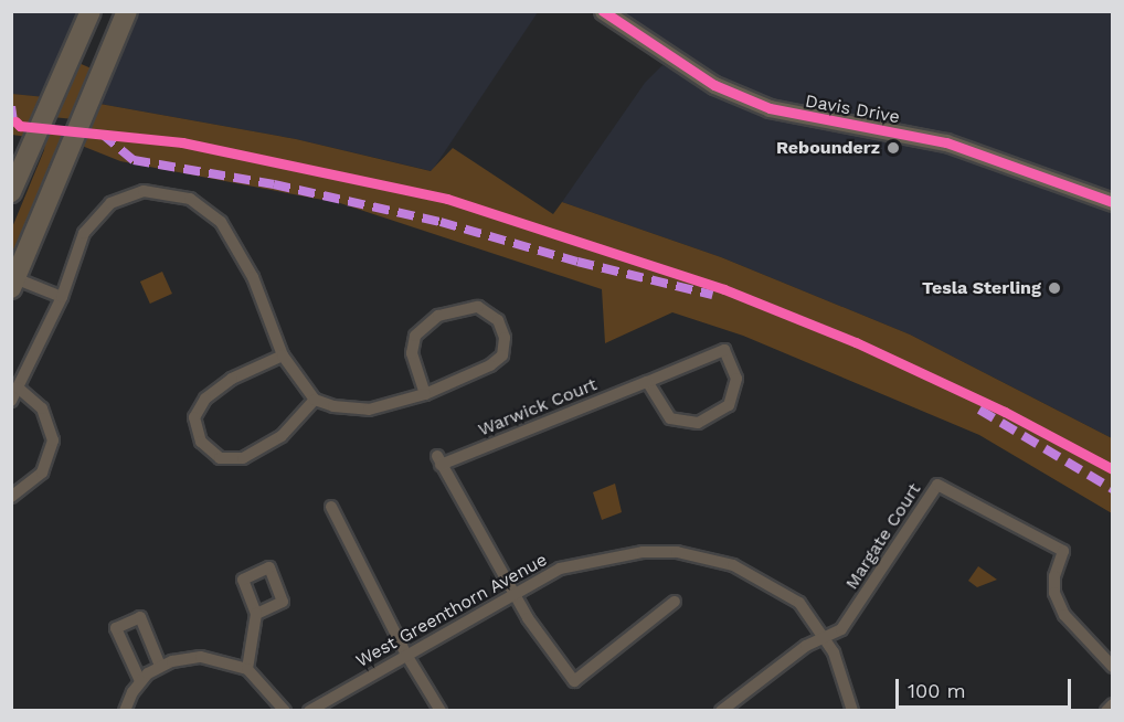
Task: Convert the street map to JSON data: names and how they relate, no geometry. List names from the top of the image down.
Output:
{
  "streets": {
    "main road": ["Davis Drive"],
    "street": ["Warwick Court", "Margate Court", "West Greenthorn Avenue"]
  },
  "crossings": [
    ["Warwick Court", "West Greenthorn Avenue"],
    ["Margate Court", "West Greenthorn Avenue"]
  ],
  "places": ["Rebounderz", "Tesla Sterling"],
  "scale_bar": "100 m"
}
